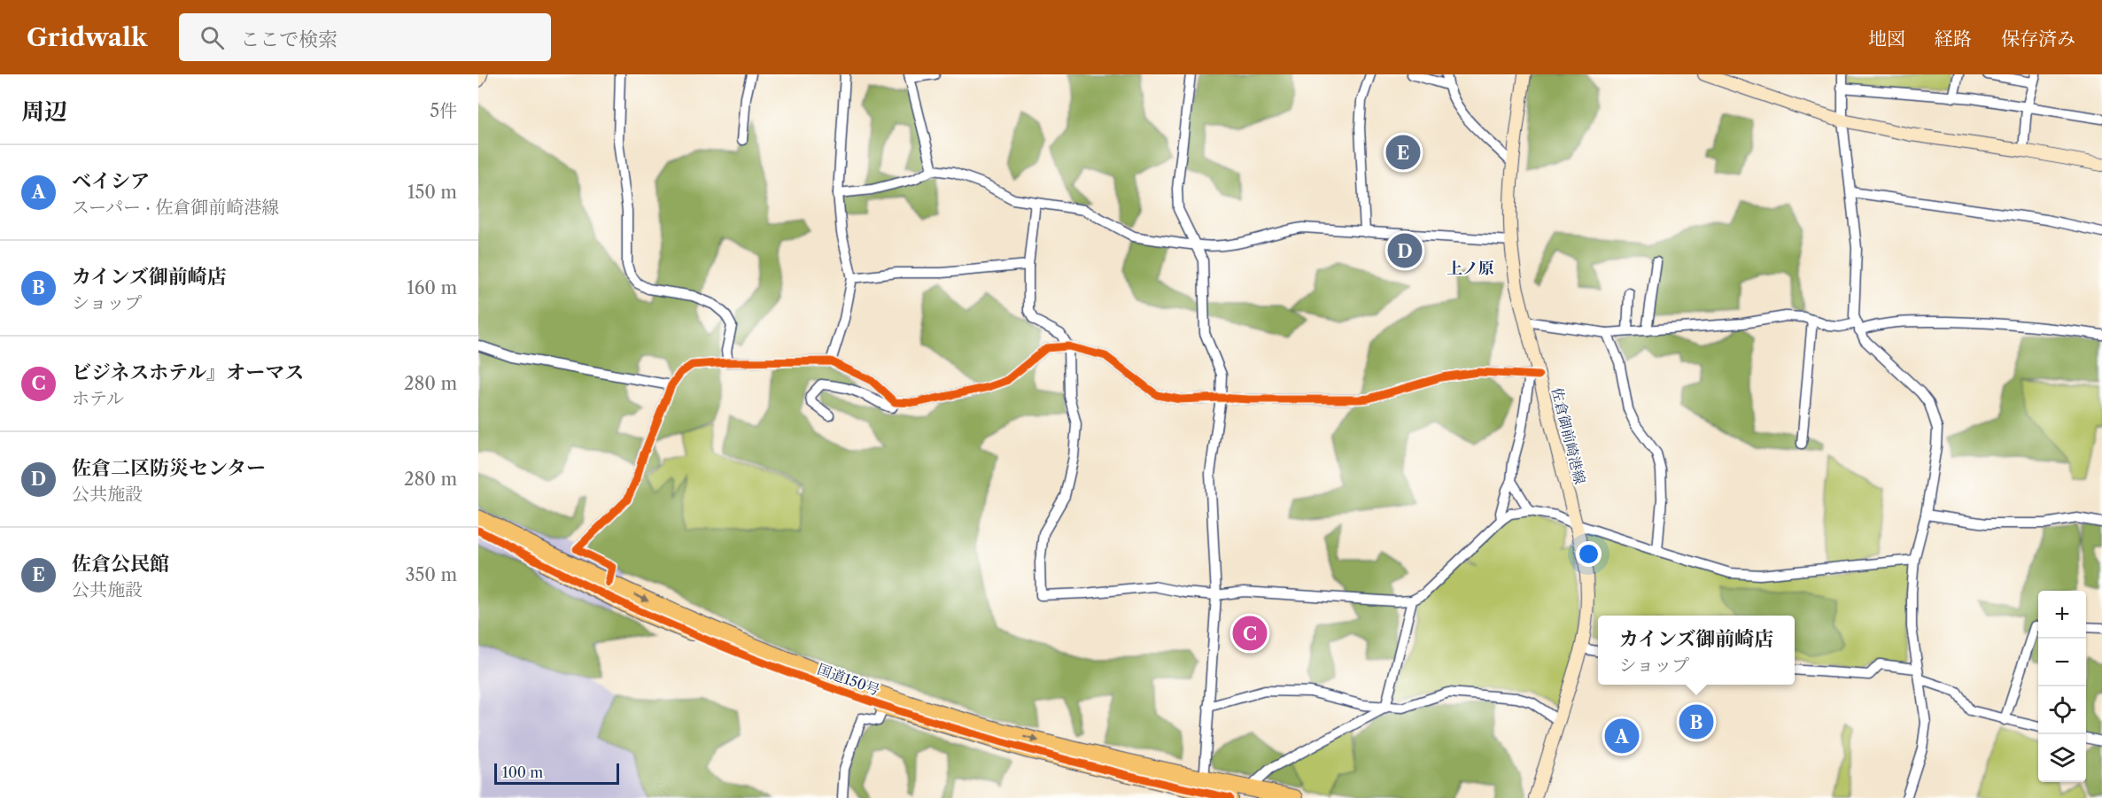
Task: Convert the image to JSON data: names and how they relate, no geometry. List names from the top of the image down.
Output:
{
  "streets": {
    "highway": ["国道150号"],
    "main road": ["佐倉御前崎港線"]
  },
  "districts": ["上ノ原"],
  "scale_bar": "100 m",
  "page": {
    "header": "Gridwalk",
    "search": "ここで検索",
    "nav": ["地図", "経路", "保存済み"],
    "heading": ["周辺", "5件"],
    "pins": [
      "E",
      "D",
      "C",
      "B",
      "A"
    ],
    "list": [
      {
        "mark": "A",
        "name": "ベイシア",
        "note": "スーパー · 佐倉御前崎港線",
        "value": "150 m"
      },
      {
        "mark": "B",
        "name": "カインズ御前崎店",
        "note": "ショップ",
        "value": "160 m"
      },
      {
        "mark": "C",
        "name": "ビジネスホテル』オーマス",
        "note": "ホテル",
        "value": "280 m"
      },
      {
        "mark": "D",
        "name": "佐倉二区防災センター",
        "note": "公共施設",
        "value": "280 m"
      },
      {
        "mark": "E",
        "name": "佐倉公民館",
        "note": "公共施設",
        "value": "350 m"
      }
    ],
    "map_buttons": ["+", "−"],
    "popup": ["カインズ御前崎店", "ショップ"],
    "scale": "100 m"
  }
}
